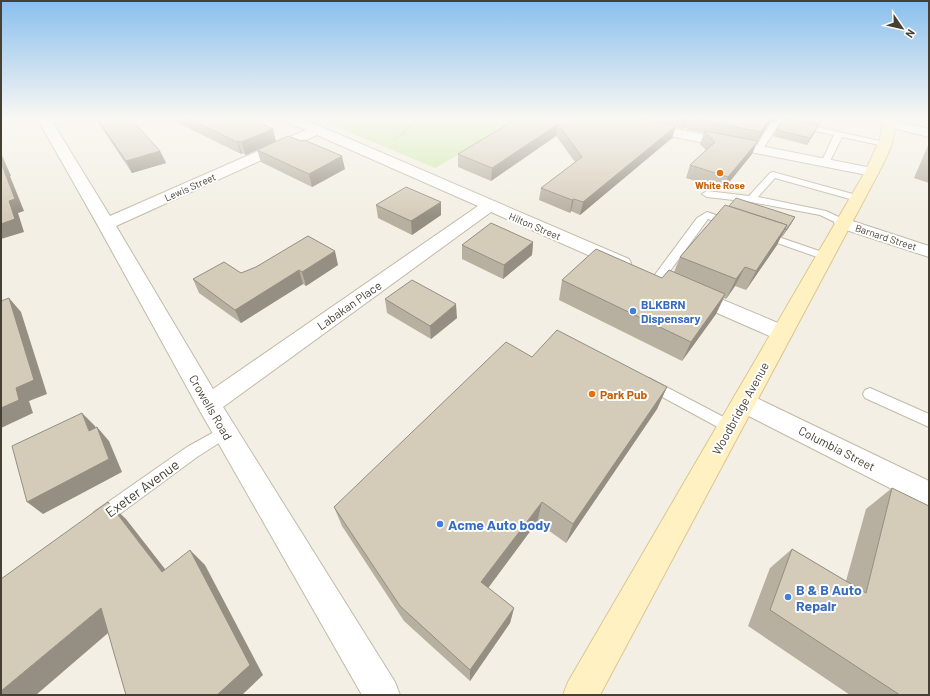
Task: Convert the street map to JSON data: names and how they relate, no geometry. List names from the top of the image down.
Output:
{
  "streets": {
    "main road": ["Woodbridge Avenue"],
    "street": [
      "Lewis Street",
      "Hilton Street",
      "Barnard Street",
      "Labakan Place",
      "Crowells Road",
      "Columbia Street"
    ],
    "lane": ["Exeter Avenue"]
  },
  "crossings": [
    ["Lewis Street", "Crowells Road"],
    ["Hilton Street", "Labakan Place"],
    ["Hilton Street", "Woodbridge Avenue"],
    ["Barnard Street", "Woodbridge Avenue"],
    ["Labakan Place", "Crowells Road"],
    ["Crowells Road", "Exeter Avenue"],
    ["Woodbridge Avenue", "Columbia Street"]
  ],
  "places": [
    "White Rose",
    "BLKBRN Dispensary",
    "Park Pub",
    "Acme Auto body",
    "B & B Auto Repair"
  ],
  "north": "bottom right"
}
